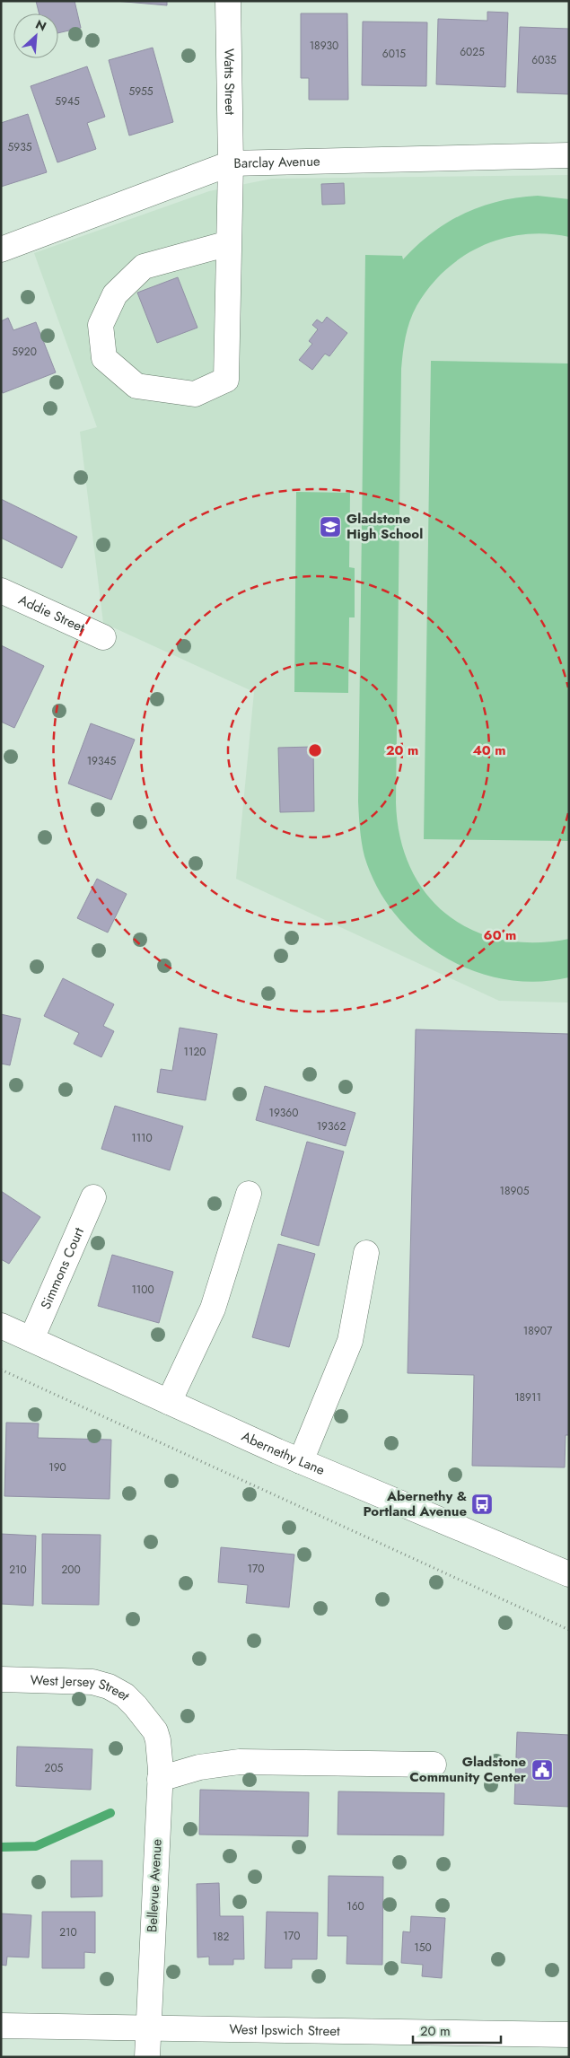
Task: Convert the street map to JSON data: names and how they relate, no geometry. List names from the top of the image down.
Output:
{
  "streets": {
    "street": [
      "Watts Street",
      "Barclay Avenue",
      "Addie Street",
      "Simmons Court",
      "Abernethy Lane",
      "West Jersey Street",
      "Bellevue Avenue",
      "West Ipswich Street"
    ]
  },
  "crossings": [
    ["Watts Street", "Barclay Avenue"],
    ["Simmons Court", "Abernethy Lane"],
    ["West Jersey Street", "Bellevue Avenue"],
    ["Bellevue Avenue", "West Ipswich Street"]
  ],
  "places": {
    "school or university": ["Gladstone High School"],
    "bus stop": ["Abernethy & Portland Avenue"],
    "public building": ["Gladstone Community Center"]
  },
  "house_numbers": [
    "18930",
    "6025",
    "6015",
    "6035",
    "5955",
    "5945",
    "5935",
    "5920",
    "19345",
    "1120",
    "19360",
    "19362",
    "1110",
    "18905",
    "1100",
    "18907",
    "18911",
    "190",
    "170",
    "210",
    "200",
    "205",
    "160",
    "210",
    "170",
    "182",
    "150"
  ],
  "scale_bar": "20 m",
  "north": "top right",
  "rings": ["20 m", "40 m", "60 m"]
}
